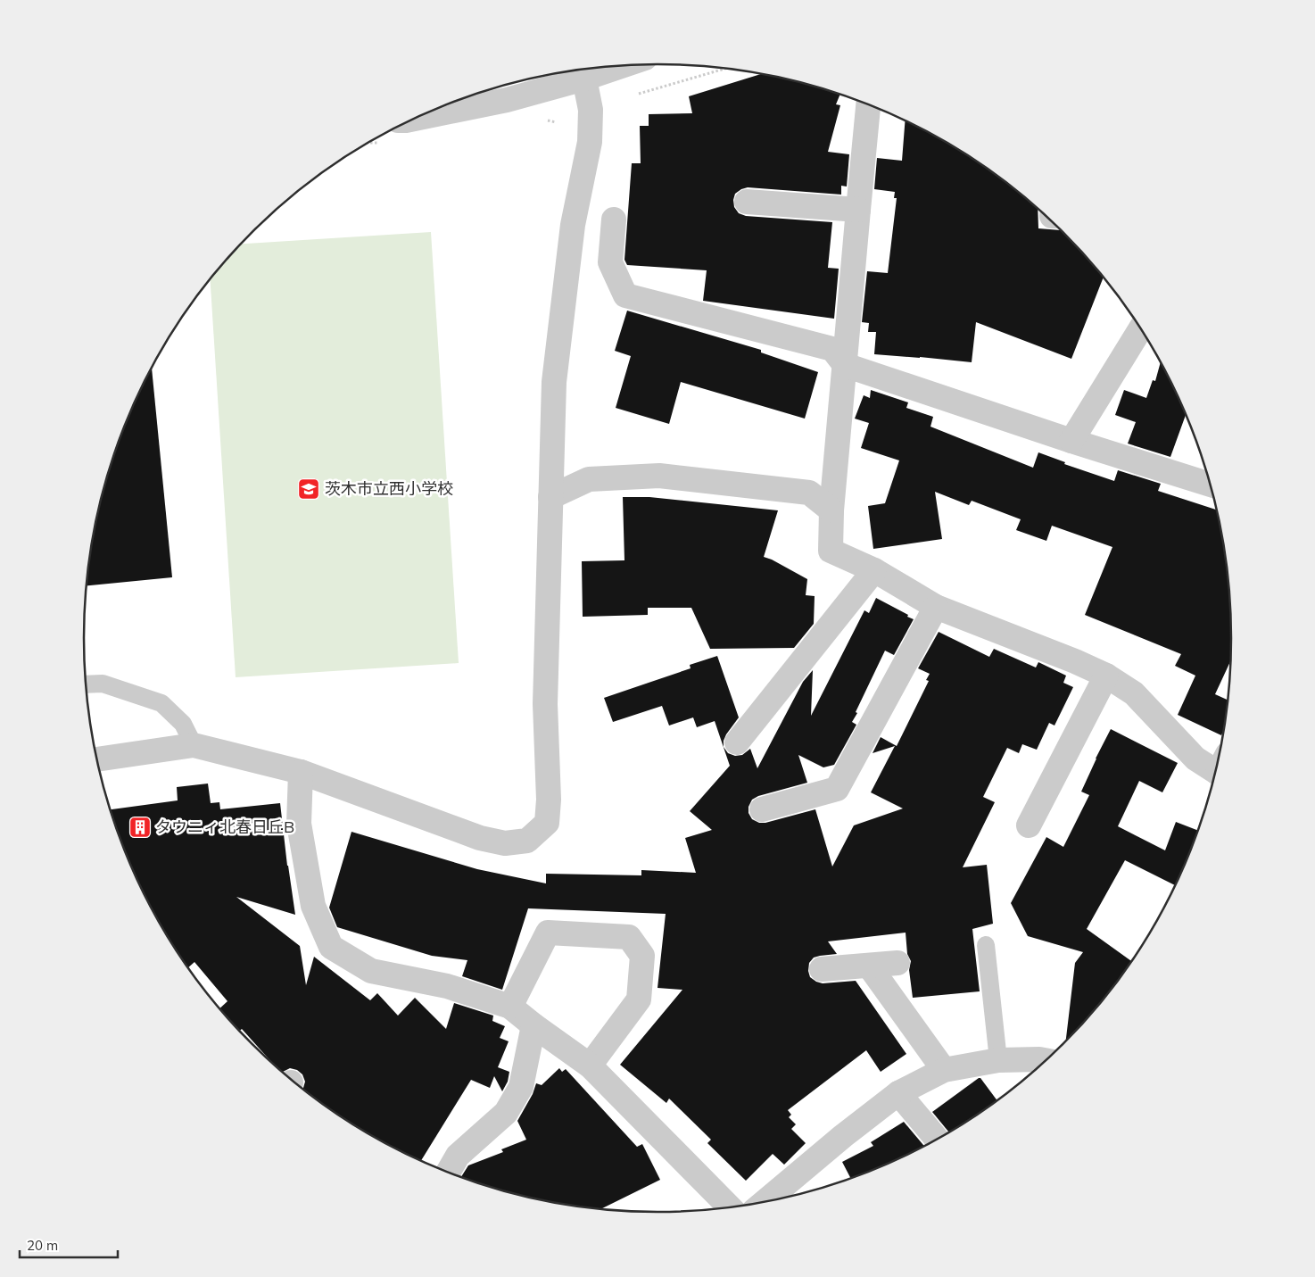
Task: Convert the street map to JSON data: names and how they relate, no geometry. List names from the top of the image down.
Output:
{
  "places": {
    "school or university": ["茨木市立西小学校"],
    "building": ["タウニィ北春日丘B"]
  },
  "scale_bar": "20 m"
}
